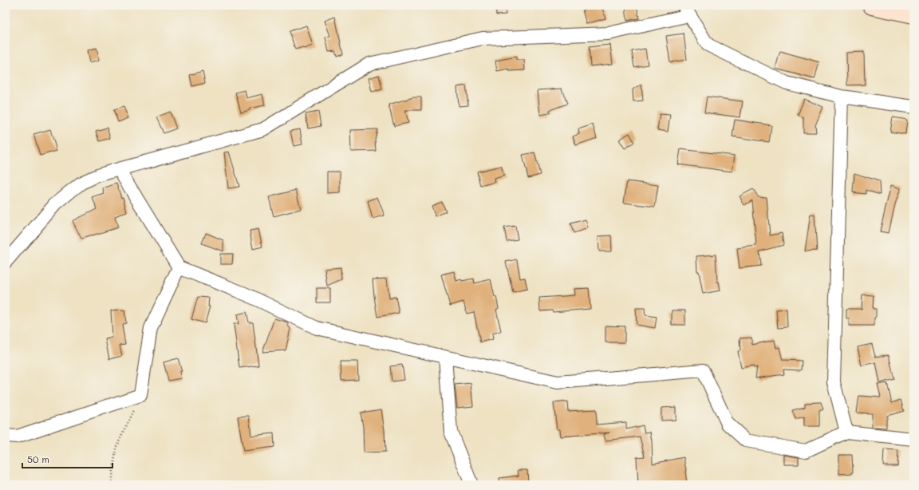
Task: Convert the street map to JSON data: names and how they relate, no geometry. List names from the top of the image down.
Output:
{
  "scale_bar": "50 m"
}
